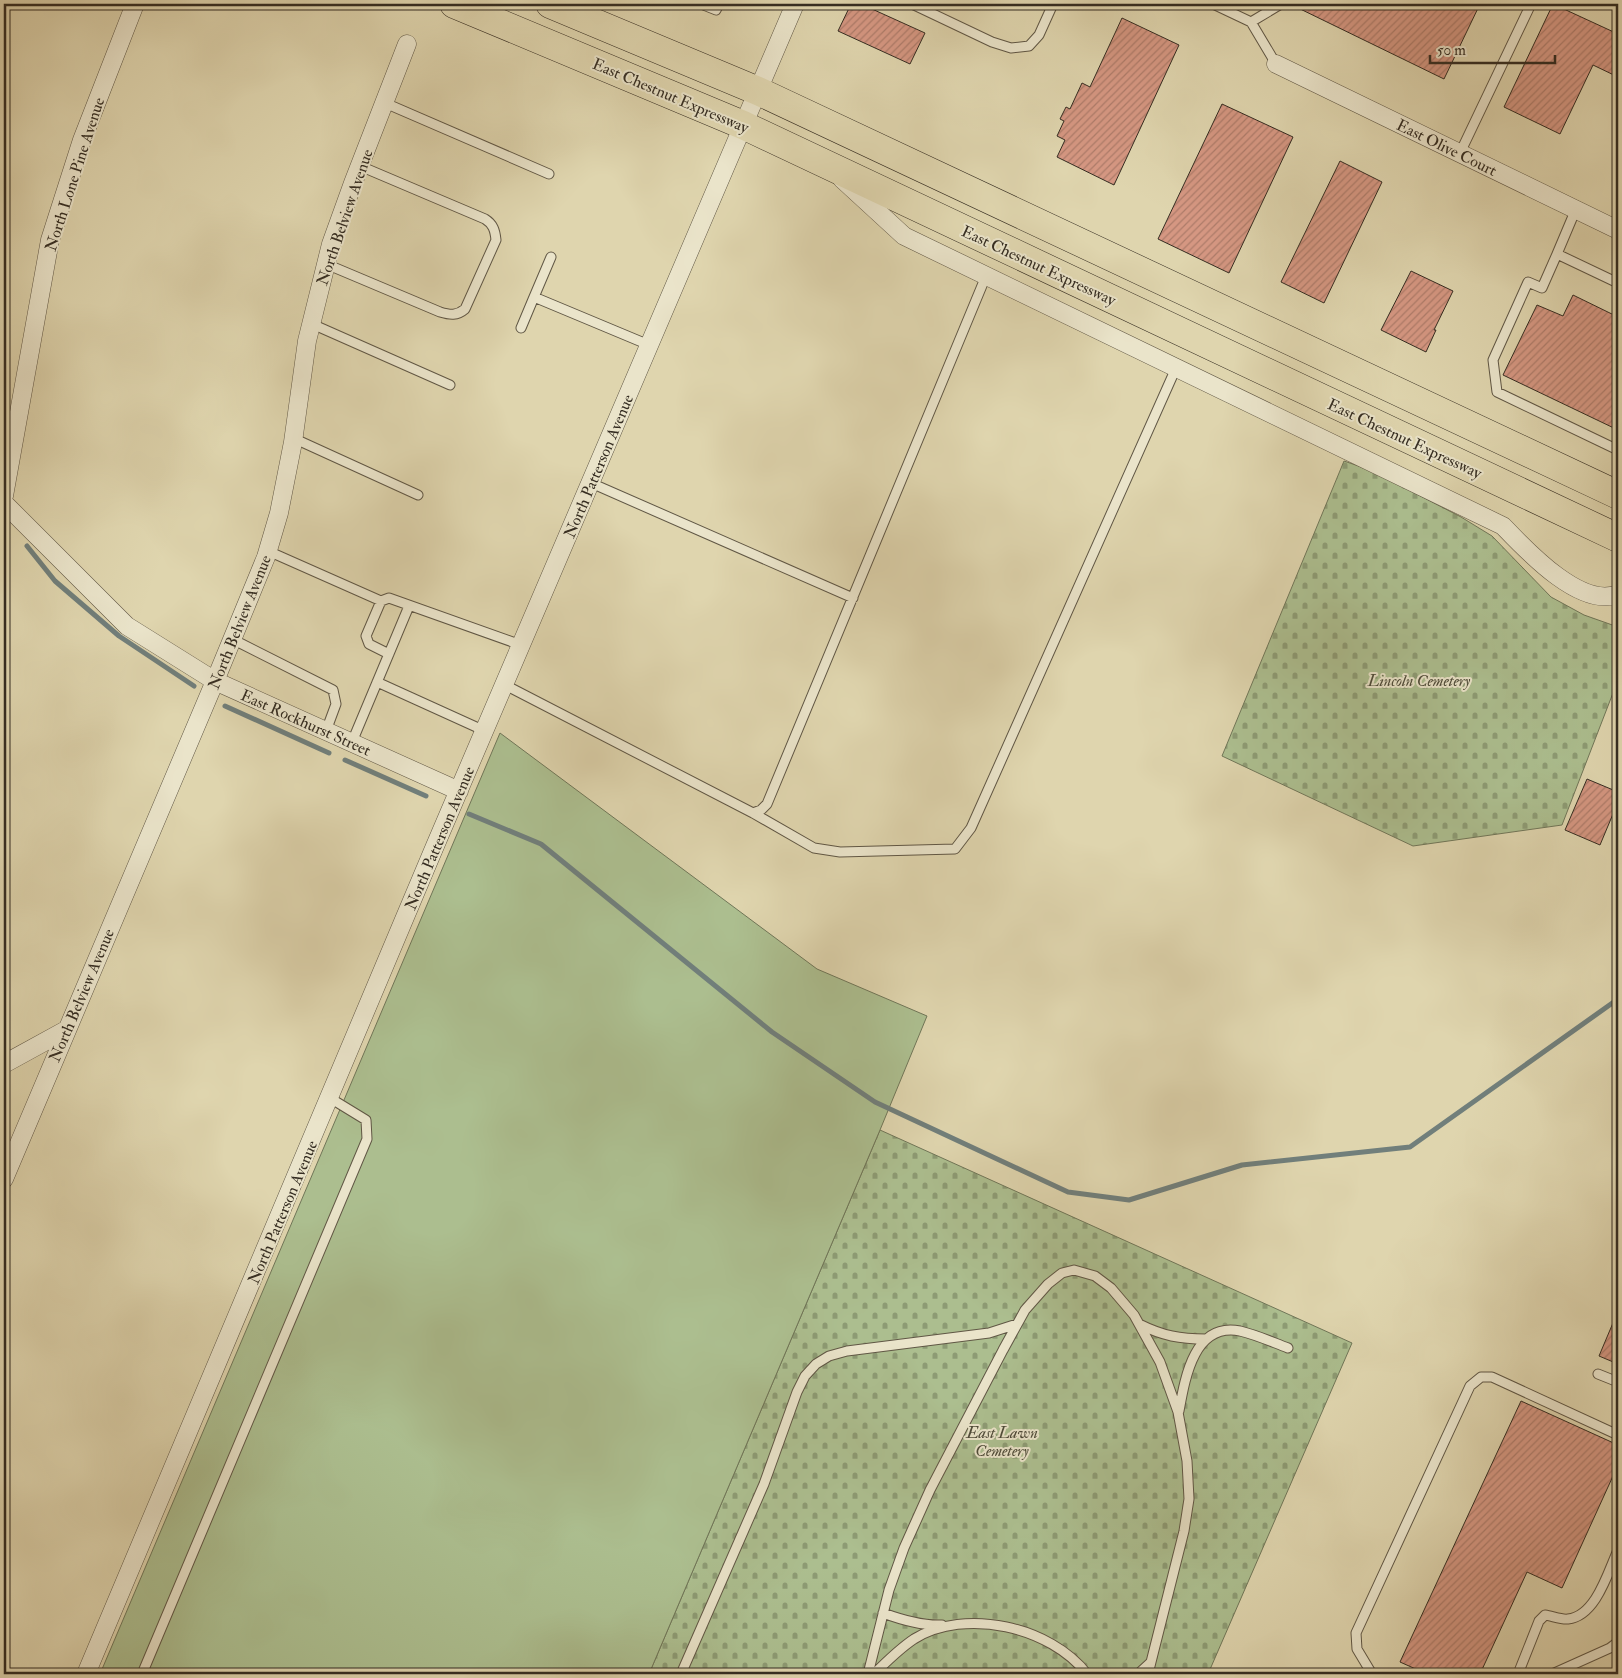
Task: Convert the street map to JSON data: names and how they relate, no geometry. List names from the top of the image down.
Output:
{
  "streets": {
    "main road": ["East Chestnut Expressway"],
    "street": [
      "East Olive Court",
      "North Lone Pine Avenue",
      "North Belview Avenue",
      "North Patterson Avenue",
      "East Rockhurst Street"
    ]
  },
  "crossings": [
    ["East Chestnut Expressway", "North Patterson Avenue"],
    ["North Belview Avenue", "East Rockhurst Street"],
    ["North Patterson Avenue", "East Rockhurst Street"]
  ],
  "parks": ["Lincoln Cemetery", "East Lawn Cemetery"],
  "scale_bar": "50 m"
}
